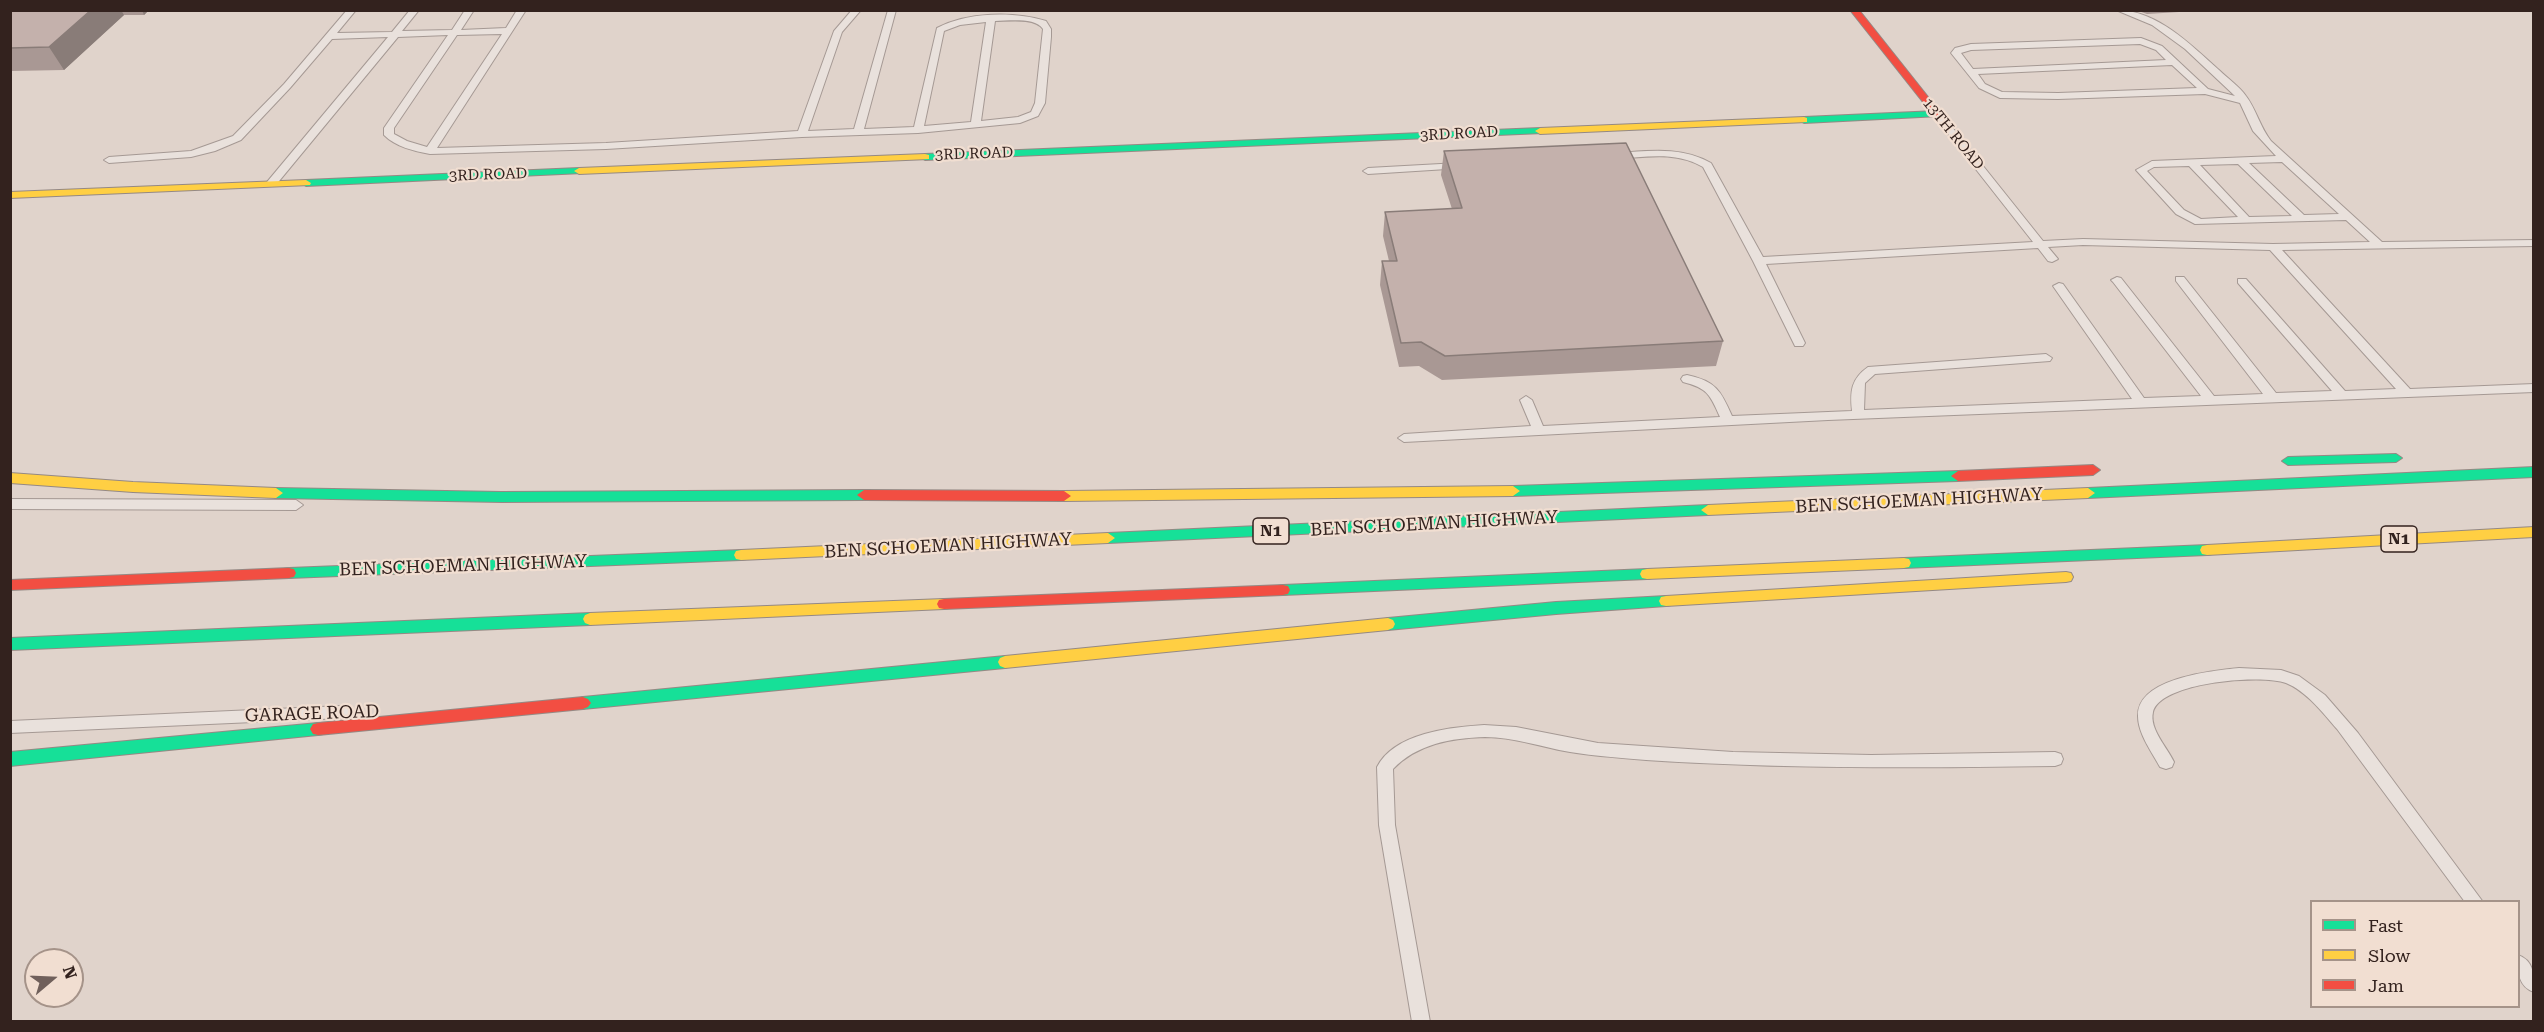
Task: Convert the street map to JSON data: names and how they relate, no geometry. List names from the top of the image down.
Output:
{
  "streets": {
    "main road": [
      "3RD ROAD",
      "13TH ROAD",
      "BEN SCHOEMAN HIGHWAY",
      "N1"
    ],
    "lane": ["GARAGE ROAD"]
  },
  "crossings": [
    ["3RD ROAD", "13TH ROAD"]
  ],
  "legend": ["Fast", "Slow", "Jam"],
  "north": "right"
}
